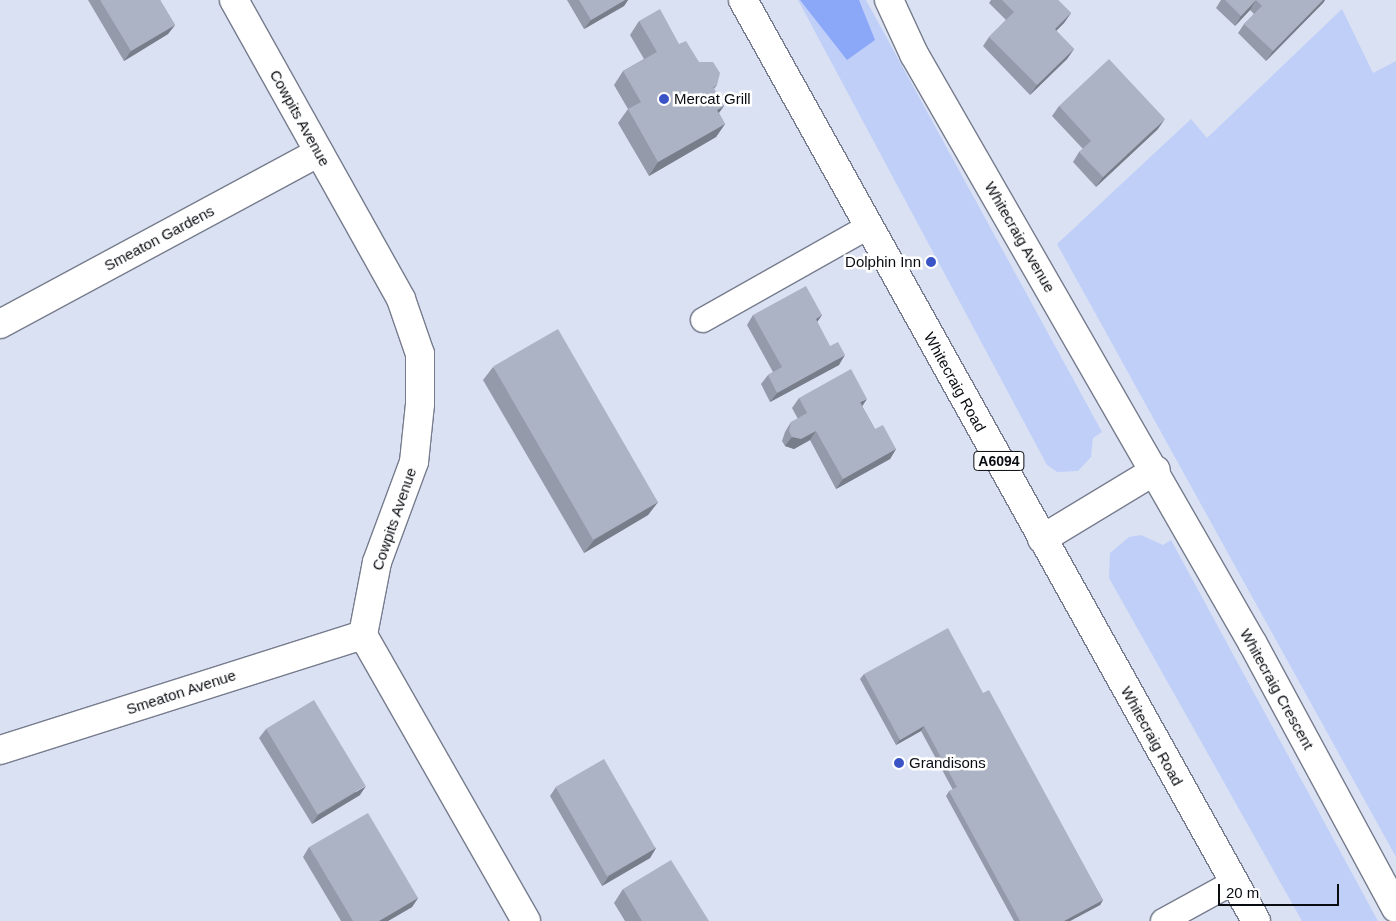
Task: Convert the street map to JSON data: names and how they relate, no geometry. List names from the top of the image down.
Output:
{
  "streets": {
    "street": [
      "Cowpits Avenue",
      "Whitecraig Avenue",
      "Smeaton Gardens",
      "Whitecraig Road",
      "A6094",
      "Whitecraig Crescent",
      "Smeaton Avenue"
    ]
  },
  "crossings": [
    ["Cowpits Avenue", "Smeaton Gardens"],
    ["Cowpits Avenue", "Smeaton Avenue"],
    ["Whitecraig Avenue", "Whitecraig Crescent"]
  ],
  "places": ["Mercat Grill", "Dolphin Inn", "Grandisons"],
  "scale_bar": "20 m"
}
